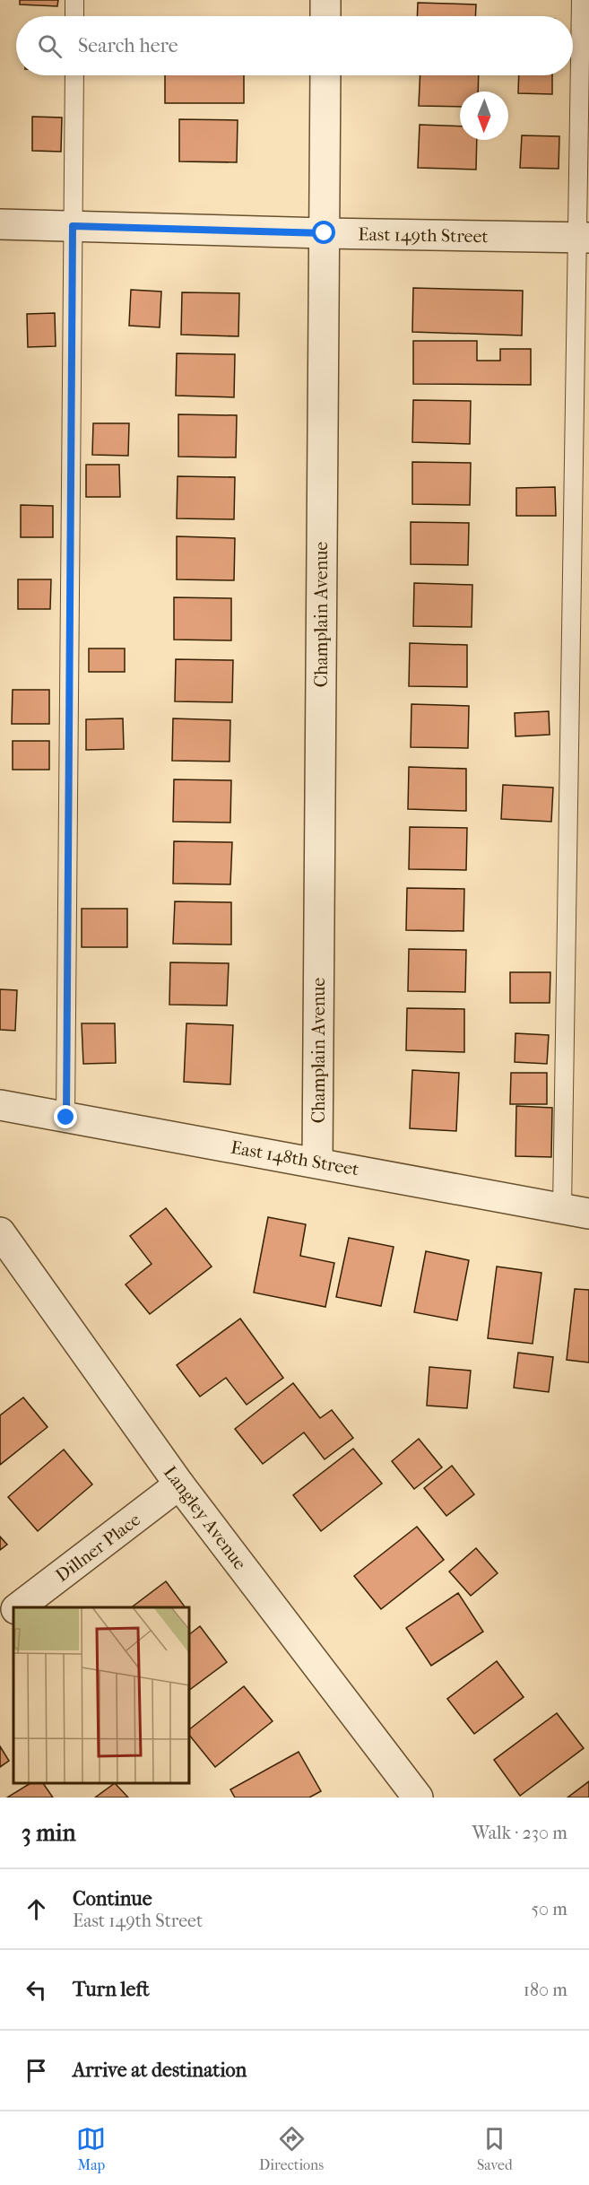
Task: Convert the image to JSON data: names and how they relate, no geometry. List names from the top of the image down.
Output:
{
  "streets": {
    "street": [
      "East 149th Street",
      "Champlain Avenue",
      "East 148th Street",
      "Langley Avenue",
      "Dillner Place"
    ]
  },
  "crossings": [
    ["East 149th Street", "Champlain Avenue"],
    ["Champlain Avenue", "East 148th Street"],
    ["Langley Avenue", "Dillner Place"]
  ],
  "north": "bottom",
  "page": {
    "search": "Search here",
    "heading": ["3 min", "Walk · 230 m"],
    "list": [
      ["Continue", "East 149th Street", "50 m"],
      ["Turn left", "180 m"],
      "Arrive at destination"
    ],
    "nav": ["Map", "Directions", "Saved"]
  }
}
